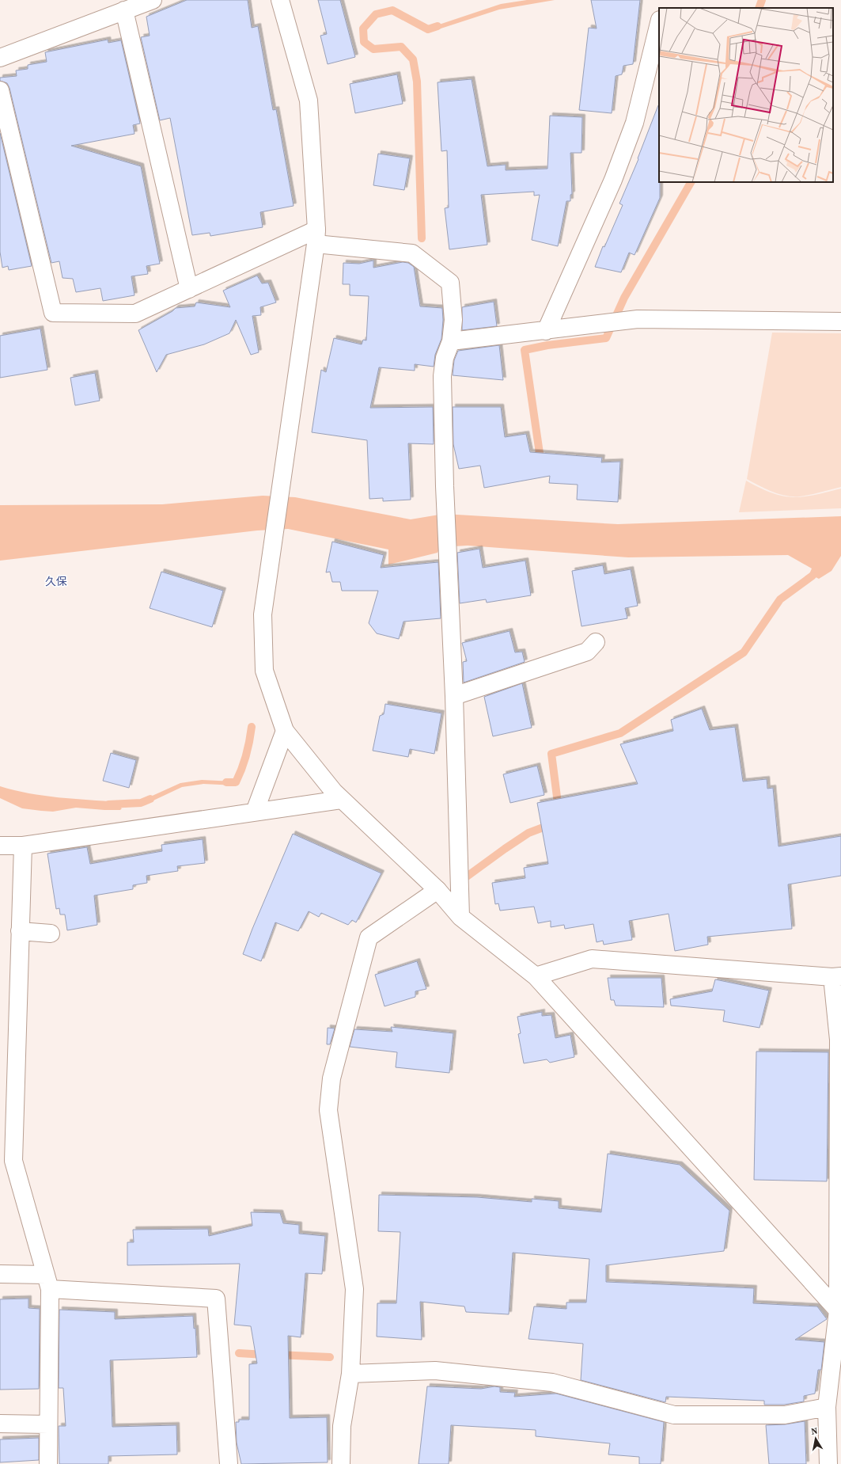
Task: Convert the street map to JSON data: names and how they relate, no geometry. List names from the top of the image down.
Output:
{
  "districts": ["久保"],
  "north": "top"
}
